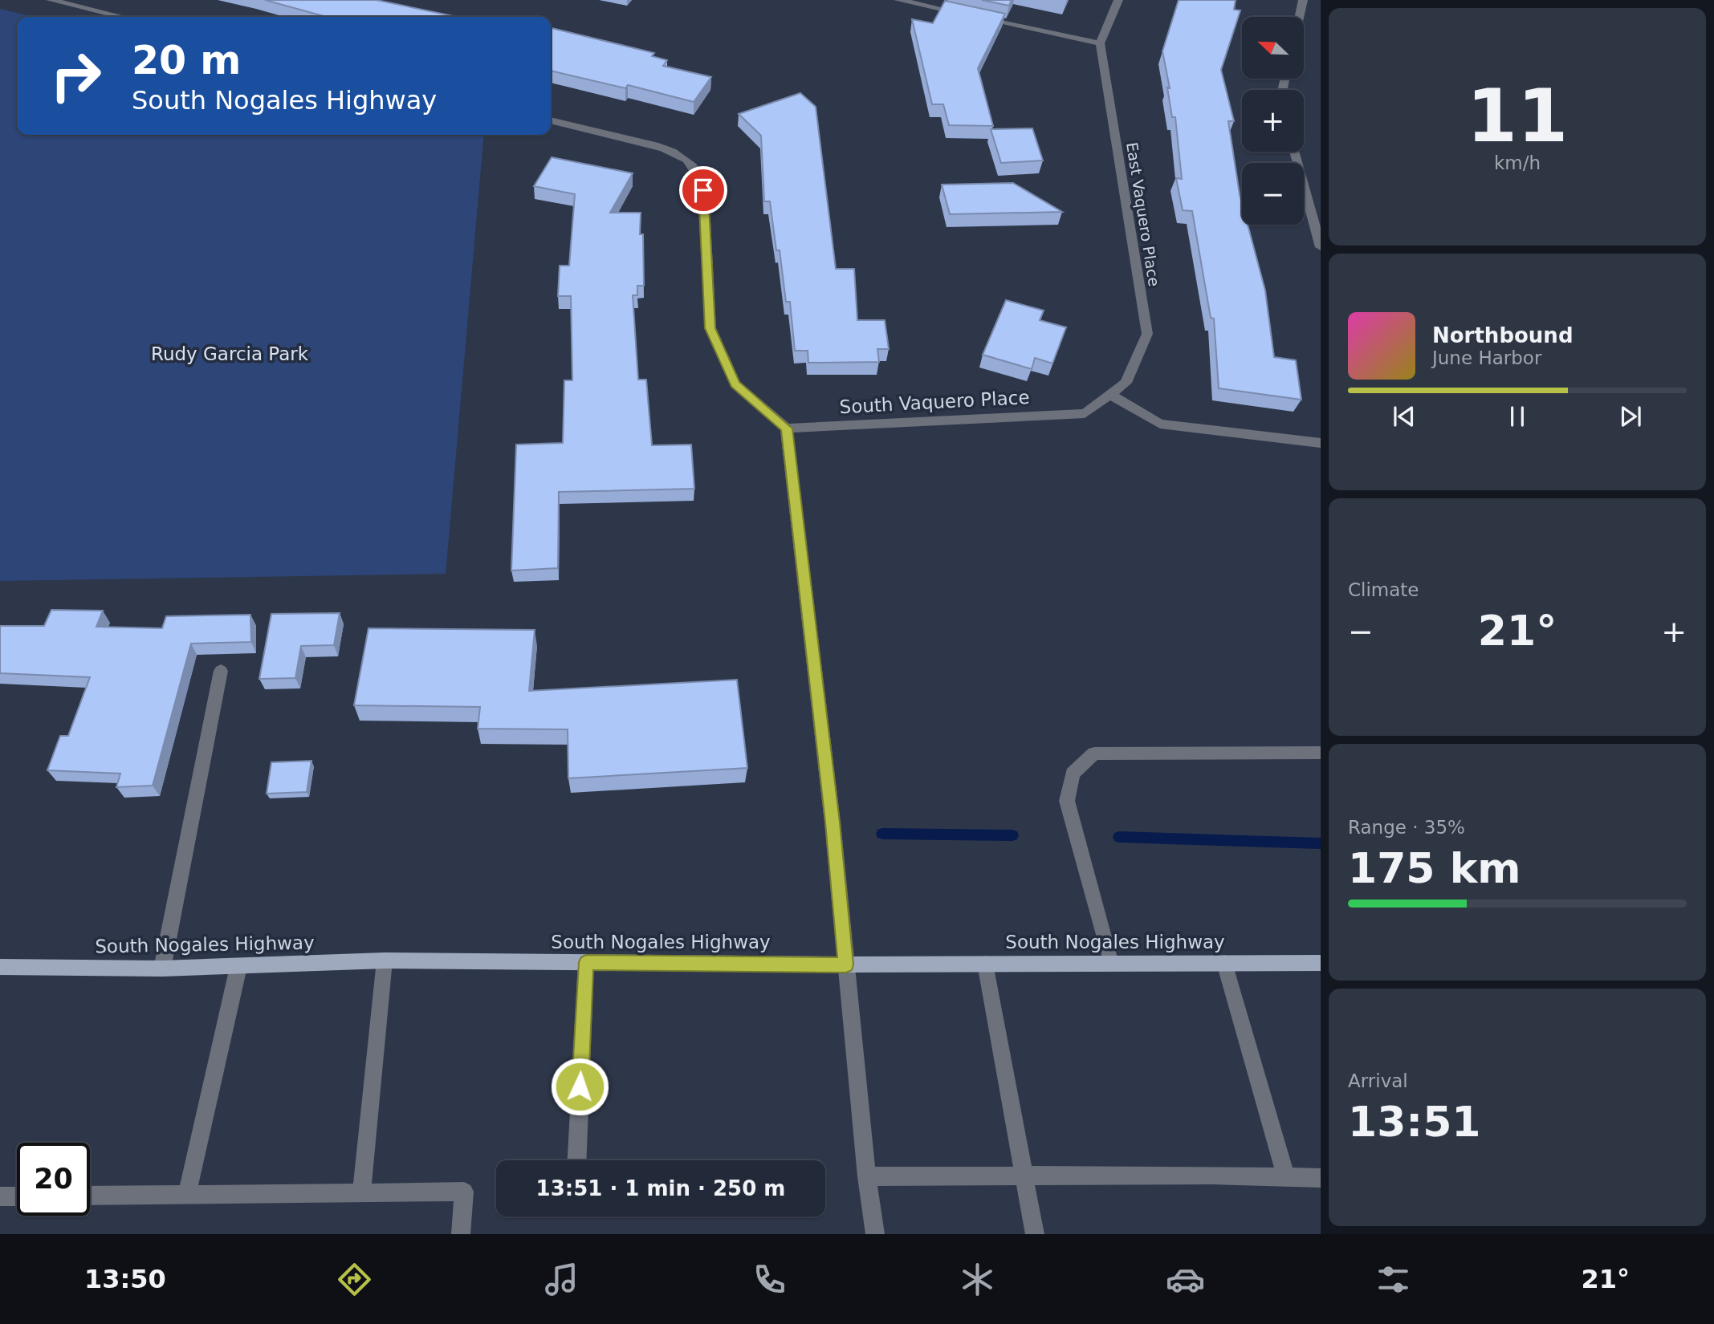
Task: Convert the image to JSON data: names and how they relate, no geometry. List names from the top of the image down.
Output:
{
  "streets": {
    "main road": ["South Nogales Highway"],
    "street": ["East Vaquero Place", "South Vaquero Place"]
  },
  "crossings": [
    ["East Vaquero Place", "South Vaquero Place"]
  ],
  "parks": ["Rudy Garcia Park"],
  "north": "top left",
  "page": {
    "tile": [
      ["11", "km/h"],
      "Climate",
      ["Range · 35%", "175 km"],
      ["Arrival", "13:51"]
    ],
    "map_buttons": ["+", "−"],
    "turn": ["20 m", "South Nogales Highway"],
    "song": ["Northbound", "June Harbor"],
    "heat": ["−", "21°", "+"],
    "limit": "20",
    "trip": "13:51 · 1 min · 250 m",
    "tabs": ["13:50", "21°"]
  }
}
